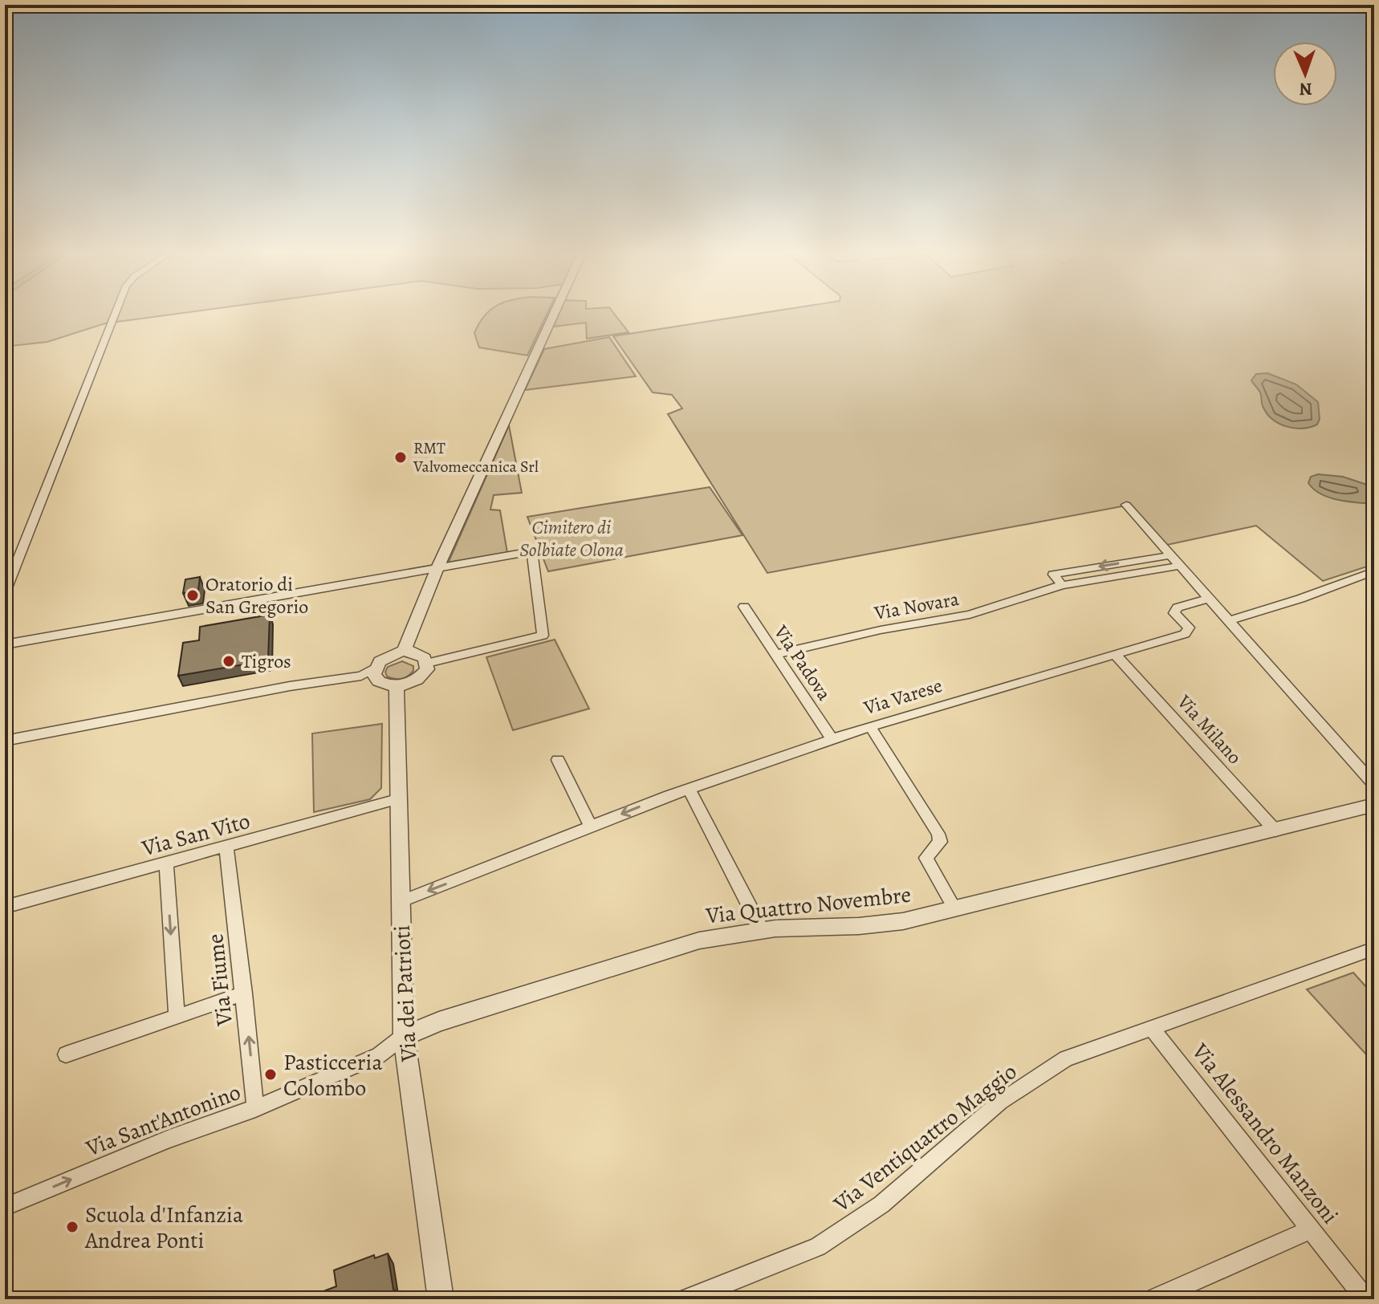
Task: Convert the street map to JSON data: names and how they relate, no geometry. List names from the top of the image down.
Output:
{
  "streets": {
    "street": [
      "Via Novara",
      "Via Padova",
      "Via Varese",
      "Via Milano",
      "Via San Vito",
      "Via Quattro Novembre",
      "Via Fiume",
      "Via dei Patrioti",
      "Via Sant'Antonino",
      "Via Alessandro Manzoni",
      "Via Ventiquattro Maggio"
    ]
  },
  "crossings": [
    ["Via Novara", "Via Padova"],
    ["Via Padova", "Via Varese"],
    ["Via Varese", "Via Milano"],
    ["Via Varese", "Via dei Patrioti"],
    ["Via Milano", "Via Quattro Novembre"],
    ["Via San Vito", "Via Fiume"],
    ["Via San Vito", "Via dei Patrioti"],
    ["Via Quattro Novembre", "Via dei Patrioti"],
    ["Via Quattro Novembre", "Via Sant'Antonino"],
    ["Via Fiume", "Via Sant'Antonino"],
    ["Via dei Patrioti", "Via Sant'Antonino"],
    ["Via Alessandro Manzoni", "Via Ventiquattro Maggio"]
  ],
  "one_way": ["Via Fiume", "Via Sant'Antonino"],
  "parks": ["Cimitero di Solbiate Olona"],
  "places": [
    "RMT Valvomeccanica Srl",
    "Oratorio di San Gregorio",
    "Tigros",
    "Pasticceria Colombo",
    "Scuola d'Infanzia Andrea Ponti"
  ],
  "north": "bottom"
}
